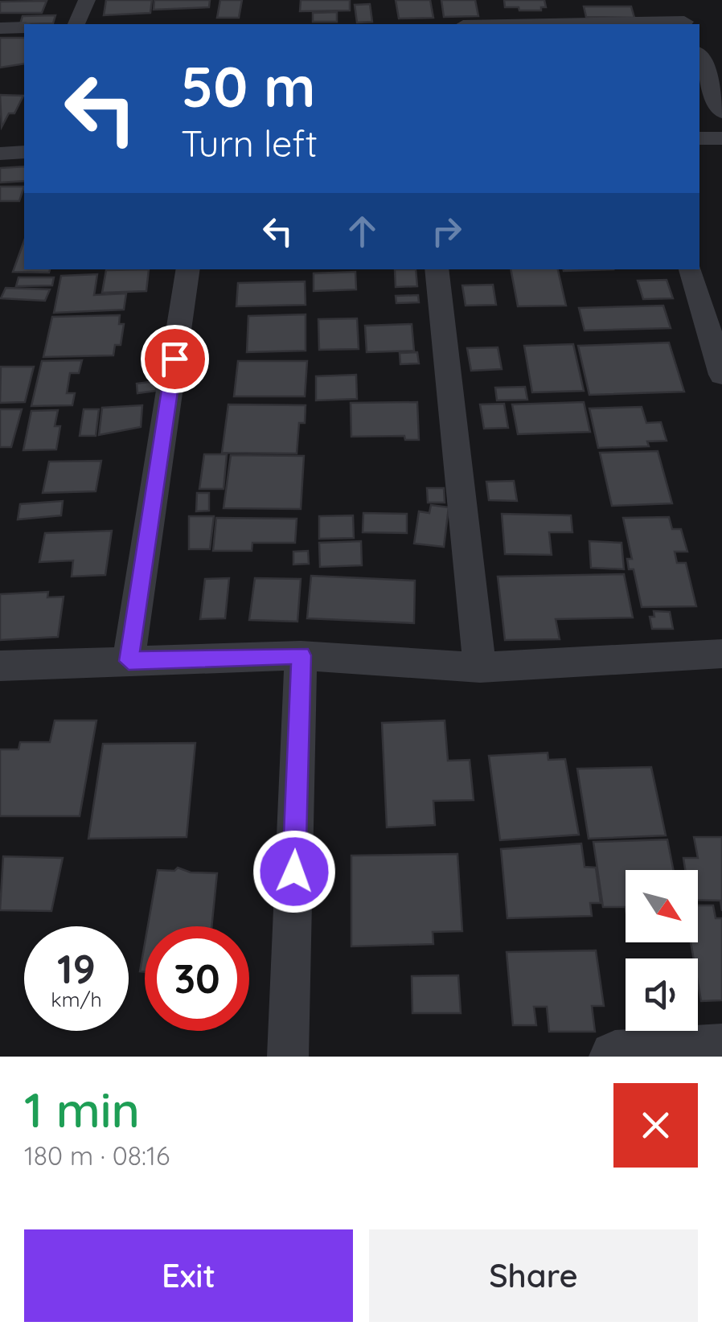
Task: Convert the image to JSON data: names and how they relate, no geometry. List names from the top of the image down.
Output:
{
  "north": "bottom right",
  "page": {
    "turn": ["50 m", "Turn left"],
    "speed": "19 km/h",
    "limit": "30",
    "heading": ["1 min", "180 m · 08:16"],
    "buttons": ["Exit", "Share"]
  }
}
